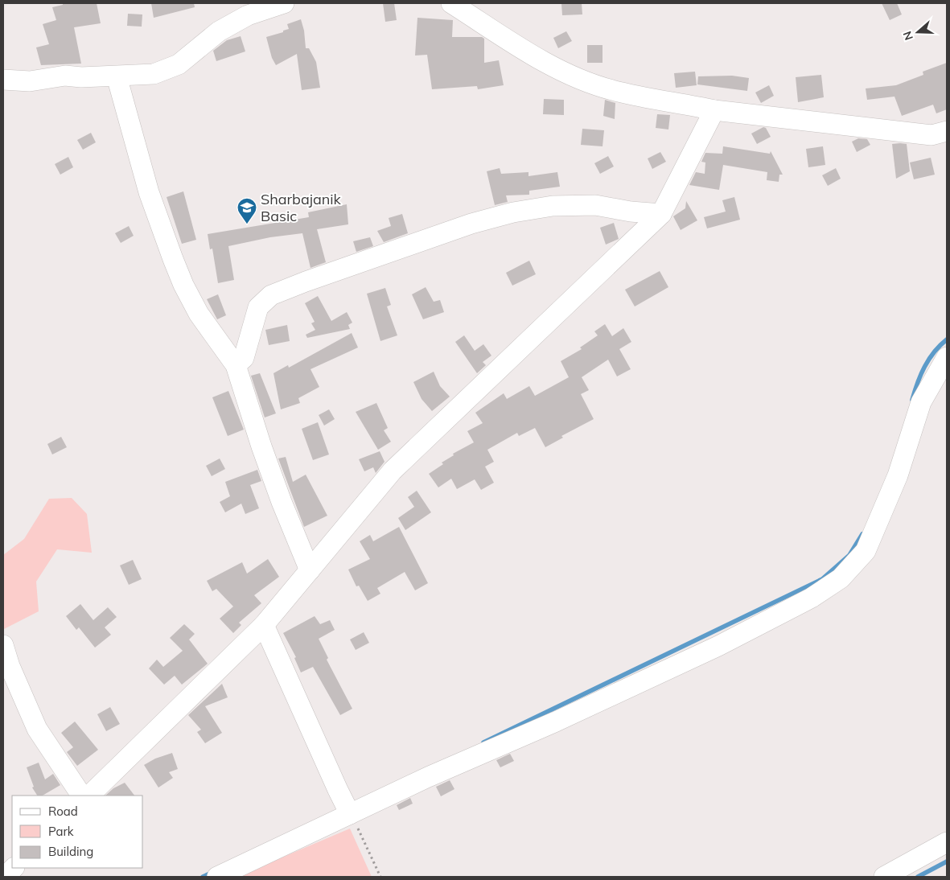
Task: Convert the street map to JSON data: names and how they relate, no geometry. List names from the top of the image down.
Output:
{
  "places": {
    "school or university": ["Sharbajanik Basic"]
  },
  "legend": ["Road", "Park", "Building"],
  "north": "left"
}
